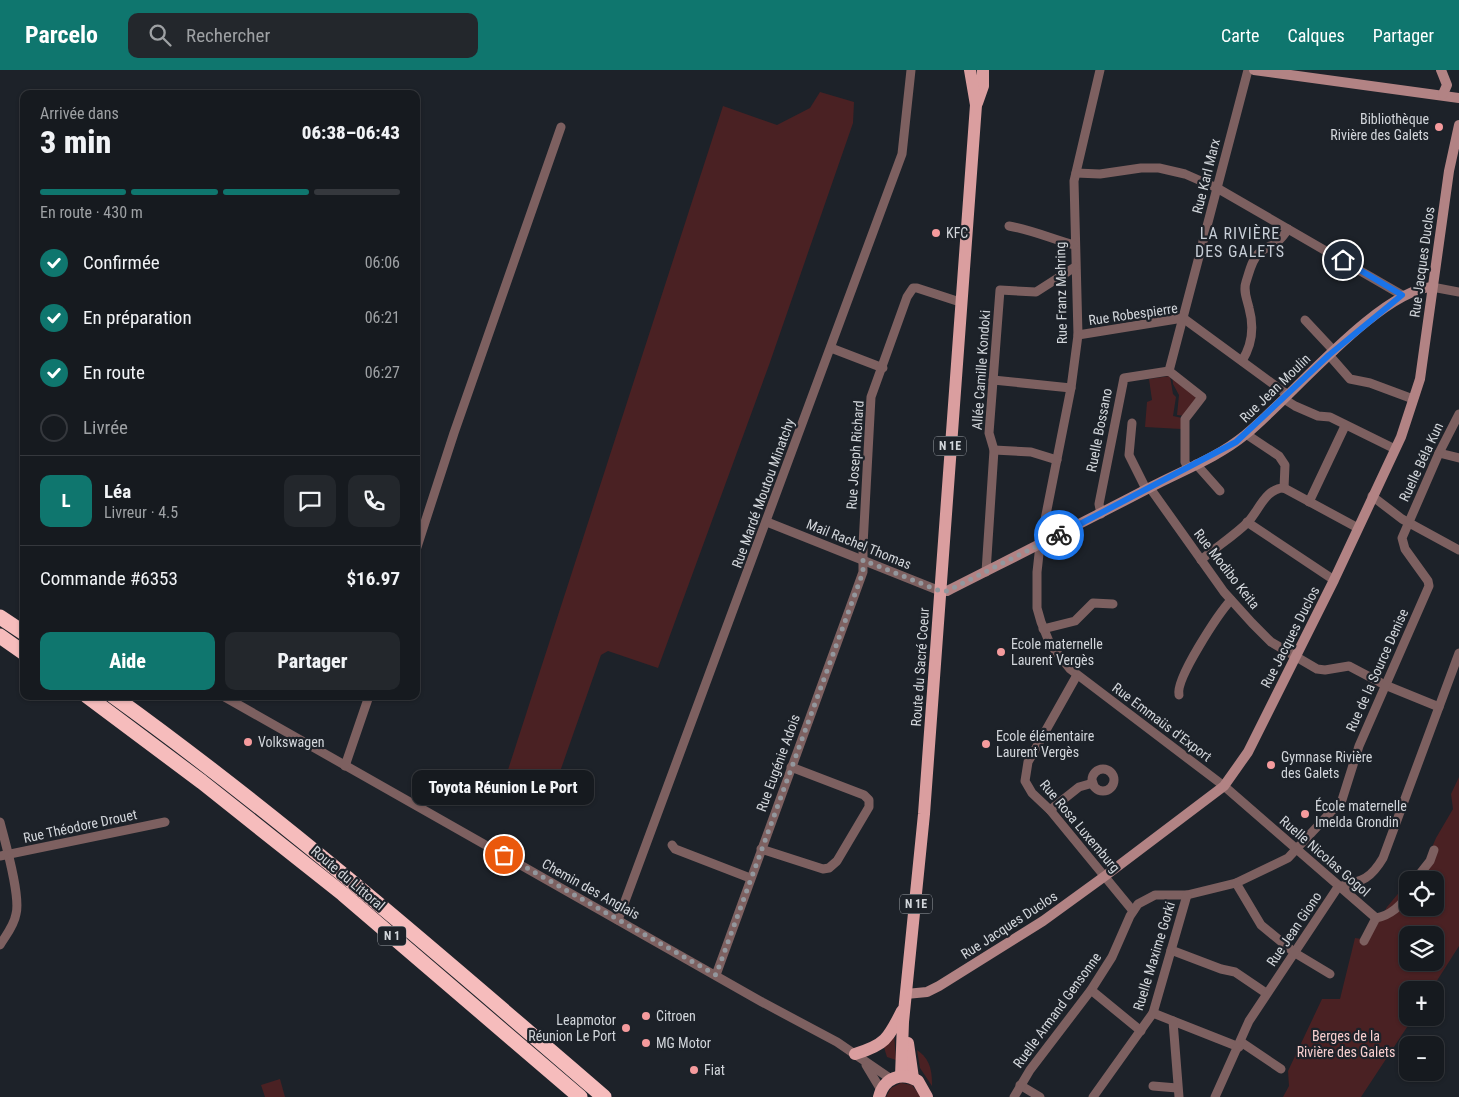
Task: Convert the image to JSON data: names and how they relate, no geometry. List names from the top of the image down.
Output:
{
  "streets": {
    "highway": ["Route du Littoral", "N 1"],
    "main road": ["N 1E", "Route du Sacré Coeur"],
    "street": [
      "Rue Karl Marx",
      "Rue Jacques Duclos",
      "Rue Franz Mehring",
      "Rue Robespierre",
      "Allée Camille Kondoki",
      "Rue Jean Moulin",
      "Ruelle Bossano",
      "Rue Joseph Richard",
      "Ruelle Béla Kun",
      "Rue Mardé Moutou Minatchy",
      "Mail Rachel Thomas",
      "Rue Modibo Keita",
      "Rue de la Source Denise",
      "Rue Emmaüs d'Export",
      "Rue Eugénie Adois",
      "Rue Théodore Drouet",
      "Rue Rosa Luxemburg",
      "Ruelle Nicolas Gogol",
      "Chemin des Anglais",
      "Rue Jean Giono",
      "Ruelle Maxime Gorki",
      "Ruelle Armand Gensonne"
    ]
  },
  "crossings": [
    ["Rue Karl Marx", "Rue Robespierre"],
    ["Rue Karl Marx", "Ruelle Bossano"],
    ["Rue Jacques Duclos", "Rue Robespierre"],
    ["Rue Jacques Duclos", "Rue Jean Moulin"],
    ["Rue Jacques Duclos", "Rue Modibo Keita"],
    ["Rue Jacques Duclos", "Route du Sacré Coeur"],
    ["Rue Jacques Duclos", "Rue Emmaüs d'Export"],
    ["Rue Jacques Duclos", "Rue Rosa Luxemburg"],
    ["Rue Jacques Duclos", "Ruelle Nicolas Gogol"],
    ["Rue Franz Mehring", "Rue Robespierre"],
    ["Rue Franz Mehring", "Allée Camille Kondoki"],
    ["Rue Franz Mehring", "Rue Jean Moulin"],
    ["Rue Franz Mehring", "Rue Emmaüs d'Export"],
    ["Rue Robespierre", "Rue Jean Moulin"],
    ["Allée Camille Kondoki", "Rue Jean Moulin"],
    ["Rue Jean Moulin", "Ruelle Bossano"],
    ["Rue Jean Moulin", "Mail Rachel Thomas"],
    ["Rue Jean Moulin", "Rue Modibo Keita"],
    ["Rue Jean Moulin", "Route du Sacré Coeur"],
    ["Rue Jean Moulin", "Rue Emmaüs d'Export"],
    ["Rue Joseph Richard", "Mail Rachel Thomas"],
    ["Rue Joseph Richard", "Route du Sacré Coeur"],
    ["Rue Joseph Richard", "Rue Eugénie Adois"],
    ["Ruelle Béla Kun", "Rue de la Source Denise"],
    ["Rue Mardé Moutou Minatchy", "Mail Rachel Thomas"],
    ["Rue Mardé Moutou Minatchy", "Chemin des Anglais"],
    ["Mail Rachel Thomas", "Route du Sacré Coeur"],
    ["Mail Rachel Thomas", "Rue Eugénie Adois"],
    ["Rue Modibo Keita", "Rue de la Source Denise"],
    ["Rue Modibo Keita", "Rue Jean Giono"],
    ["Route du Sacré Coeur", "Chemin des Anglais"],
    ["Rue de la Source Denise", "Rue Rosa Luxemburg"],
    ["Rue de la Source Denise", "Ruelle Nicolas Gogol"],
    ["Rue de la Source Denise", "Ruelle Maxime Gorki"],
    ["Rue de la Source Denise", "Ruelle Armand Gensonne"],
    ["Rue Emmaüs d'Export", "Rue Rosa Luxemburg"],
    ["Rue Emmaüs d'Export", "Ruelle Nicolas Gogol"],
    ["Rue Eugénie Adois", "Chemin des Anglais"],
    ["Rue Rosa Luxemburg", "Ruelle Armand Gensonne"],
    ["Ruelle Nicolas Gogol", "Rue Jean Giono"]
  ],
  "districts": ["LA RIVIÈRE DES GALETS"],
  "parks": ["Berges de la Rivière des Galets"],
  "places": [
    "Bibliothèque Rivière des Galets",
    "KFC",
    "Ecole maternelle Laurent Vergès",
    "Volkswagen",
    "Ecole élémentaire Laurent Vergès",
    "Gymnase Rivière des Galets",
    "École maternelle Imelda Grondin",
    "Toyota Réunion Le Port",
    "Citroen",
    "Leapmotor Réunion Le Port",
    "MG Motor",
    "Fiat"
  ],
  "page": {
    "header": "Parcelo",
    "search": "Rechercher",
    "nav": ["Carte", "Calques", "Partager"],
    "heading": ["3 min", "Arrivée dans", "06:38–06:43"],
    "panel": [
      "Léa",
      "Livreur · 4.5",
      "Commande #6353",
      "$16.97"
    ],
    "bar": "En route · 430 m",
    "list": [
      ["Confirmée", "06:06"],
      ["En préparation", "06:21"],
      ["En route", "06:27"],
      "Livrée"
    ],
    "round": "L",
    "buttons": ["Aide", "Partager"],
    "bubble": "Toyota Réunion Le Port",
    "map_buttons": ["+", "−"]
  }
}
